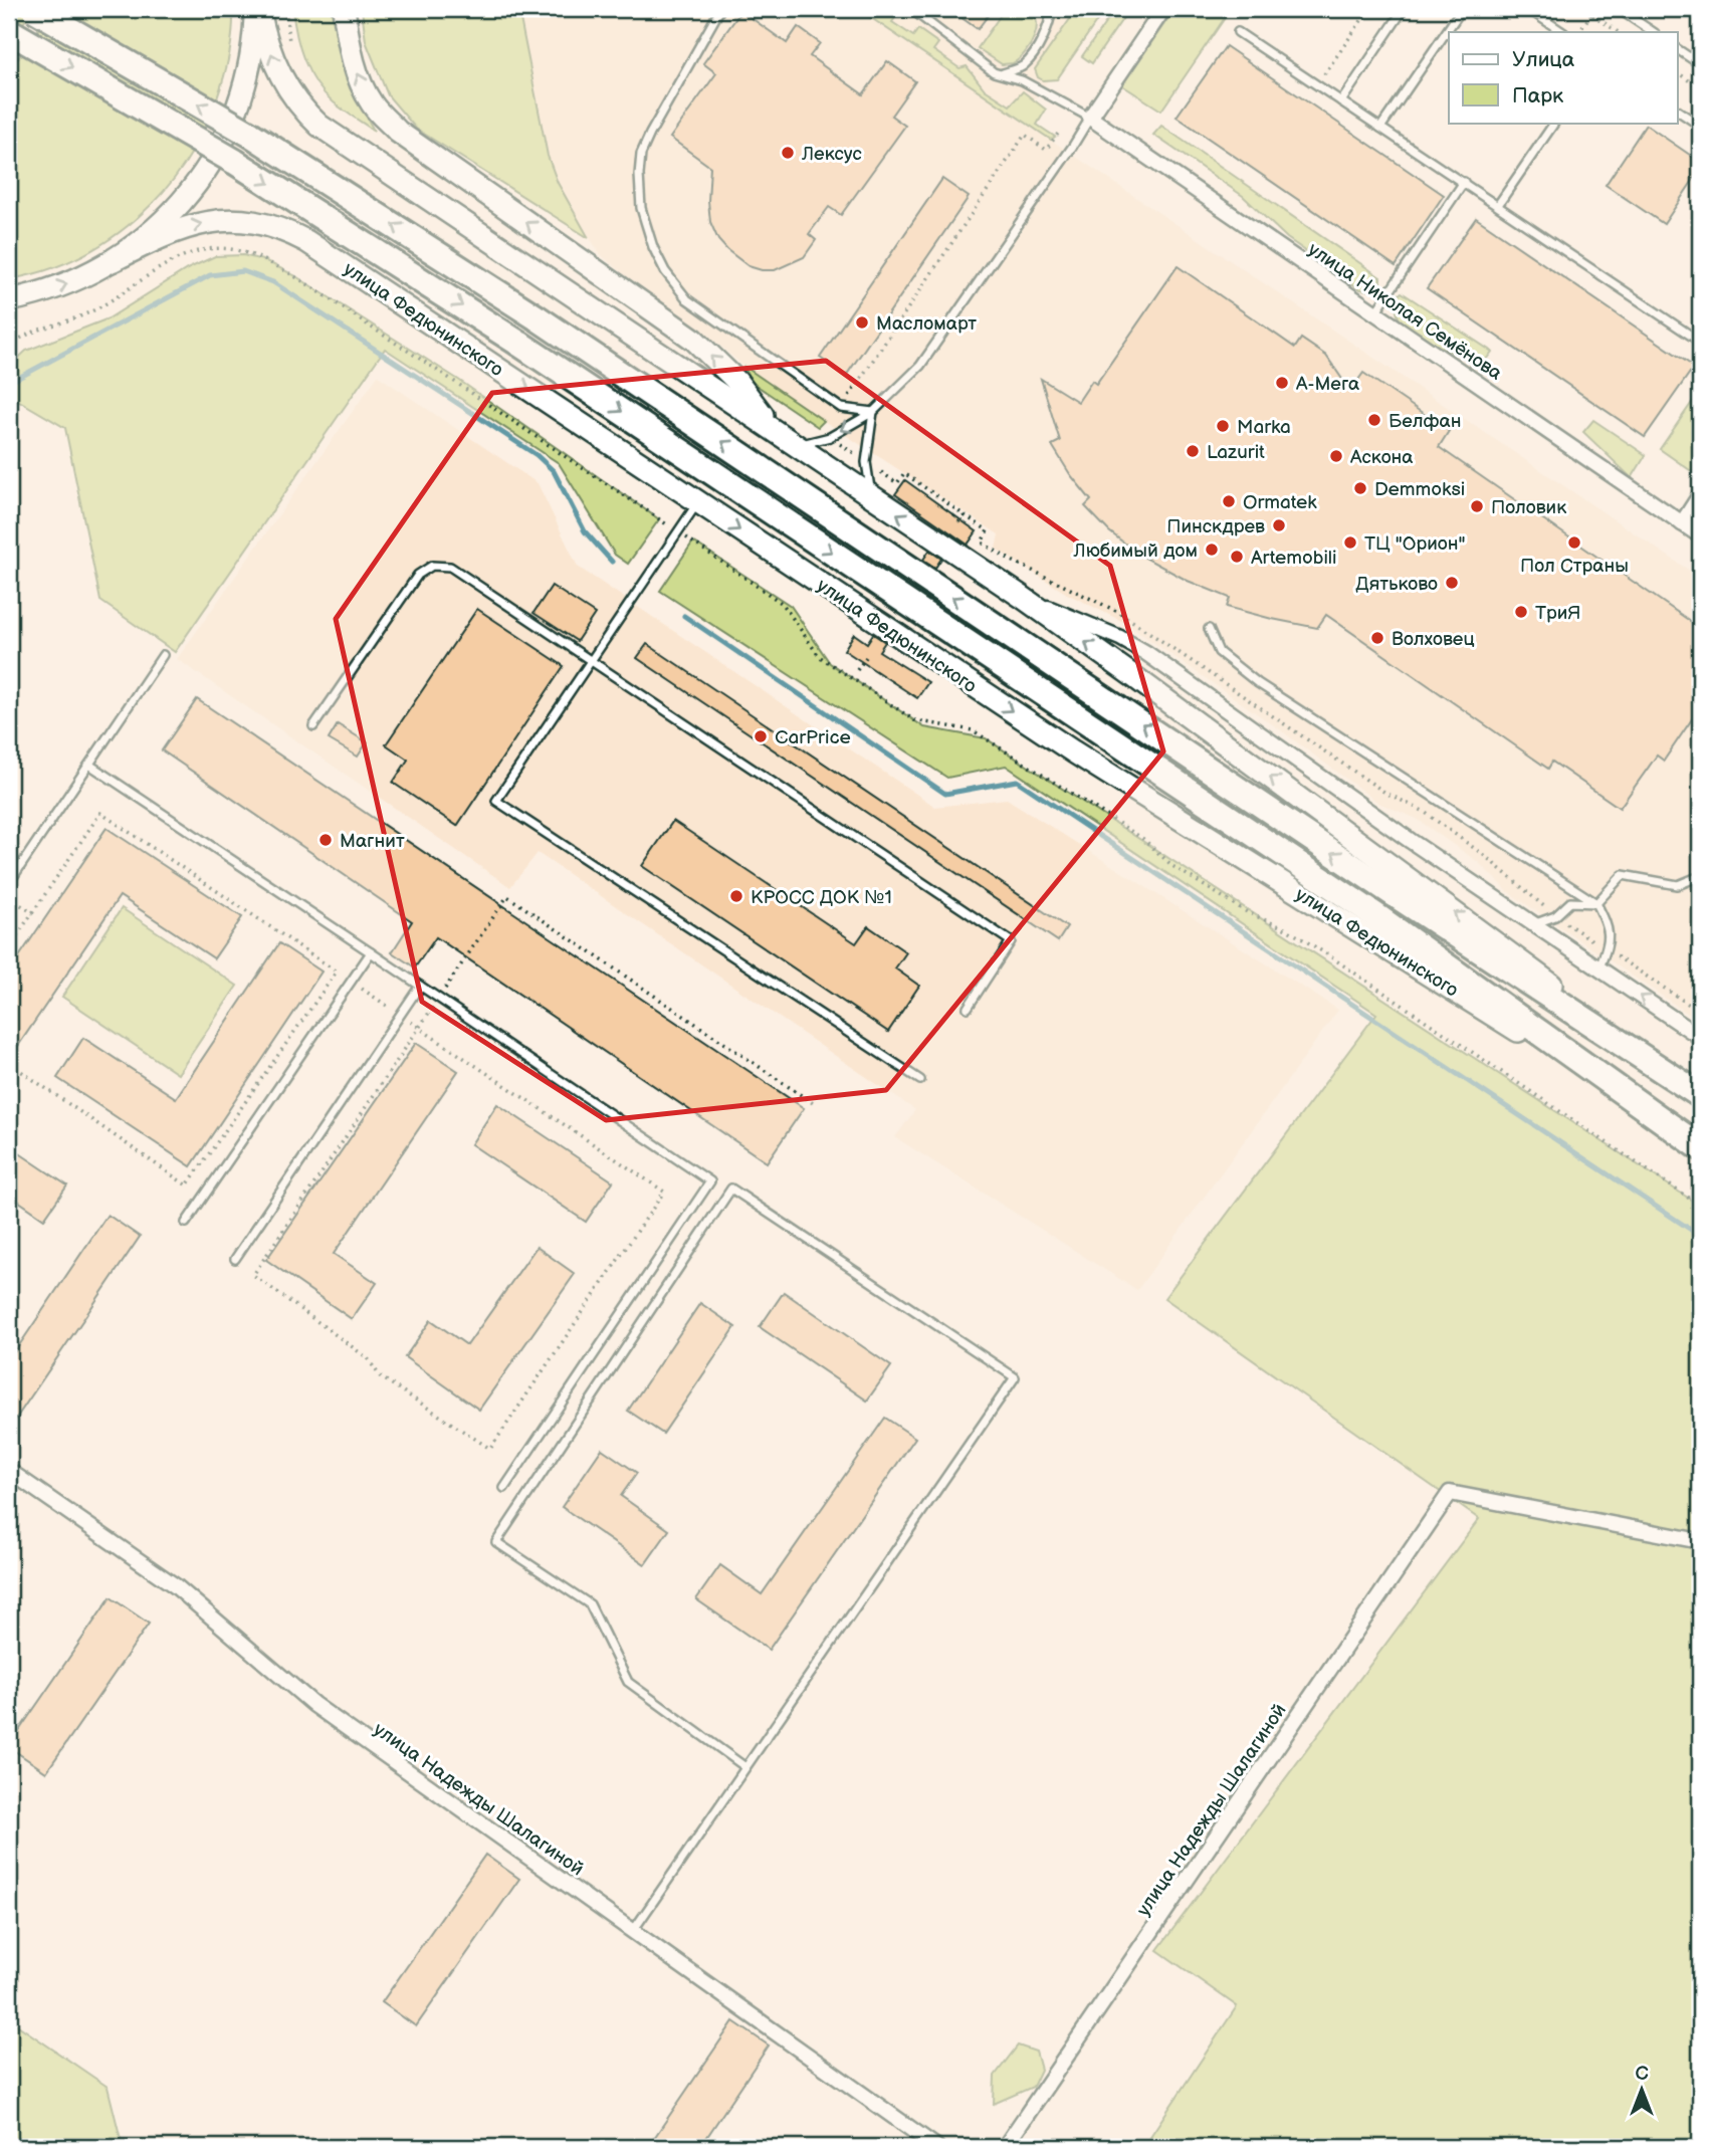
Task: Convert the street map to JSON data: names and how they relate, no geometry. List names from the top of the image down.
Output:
{
  "streets": {
    "highway": ["улица Федюнинского"],
    "street": ["улица Николая Семёнова", "улица Надежды Шалагиной"]
  },
  "places": [
    "Лексус",
    "Масломарт",
    "А-Мега",
    "Белфан",
    "Marka",
    "Lazurit",
    "Аскона",
    "Demmoksi",
    "Ormatek",
    "Половик",
    "Пинскдрев",
    "ТЦ \"Орион\"",
    "Пол Страны",
    "Любимый дом",
    "Artemobili",
    "Дятьково",
    "ТриЯ",
    "Волховец",
    "CarPrice",
    "Магнит",
    "КРОСС ДОК №1"
  ],
  "legend": ["Улица", "Парк"],
  "north": "top"
}
